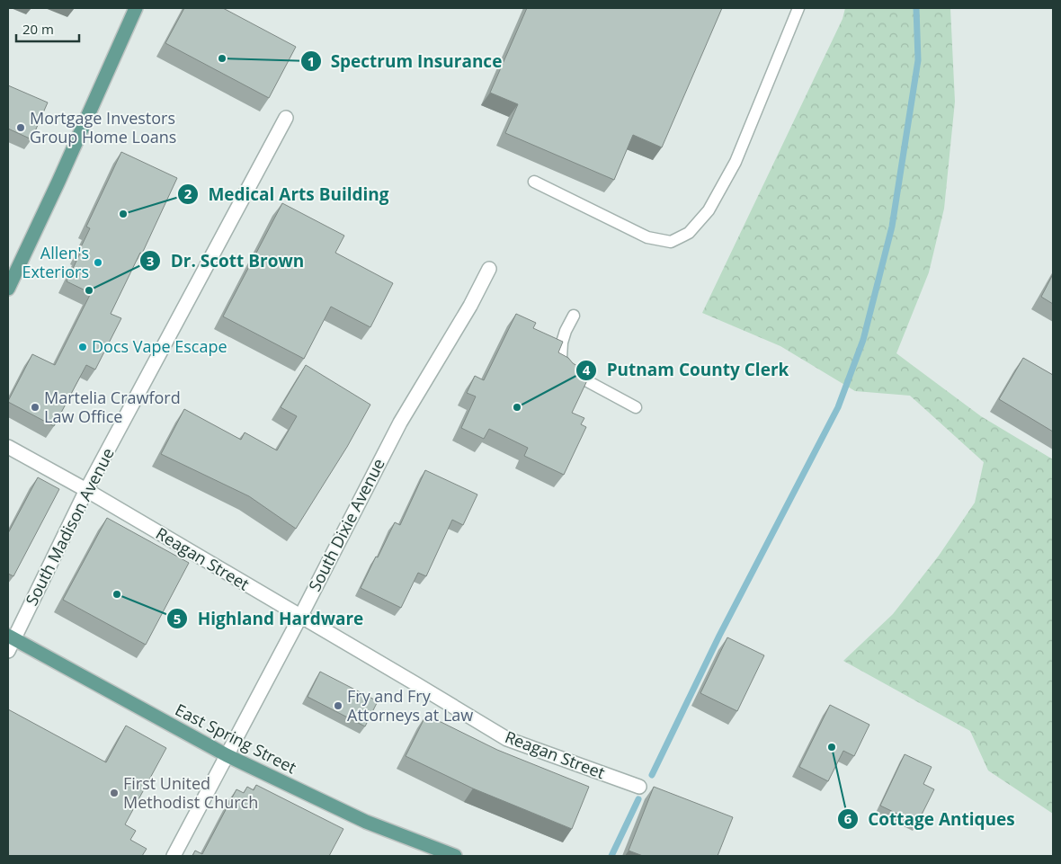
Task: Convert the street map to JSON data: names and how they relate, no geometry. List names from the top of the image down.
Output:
{
  "streets": {
    "main road": ["East Spring Street"],
    "street": ["South Dixie Avenue", "South Madison Avenue", "Reagan Street"]
  },
  "crossings": [
    ["South Dixie Avenue", "Reagan Street"],
    ["South Dixie Avenue", "East Spring Street"],
    ["South Madison Avenue", "Reagan Street"],
    ["South Madison Avenue", "East Spring Street"]
  ],
  "places": [
    "Spectrum Insurance",
    "Mortgage Investors Group Home Loans",
    "Medical Arts Building",
    "Allen's Exteriors",
    "Dr. Scott Brown",
    "Docs Vape Escape",
    "Martelia Crawford Law Office",
    "Putnam County Clerk",
    "Highland Hardware",
    "Fry and Fry Attorneys at Law",
    "Cottage Antiques",
    "First United Methodist Church"
  ],
  "scale_bar": "20 m"
}
